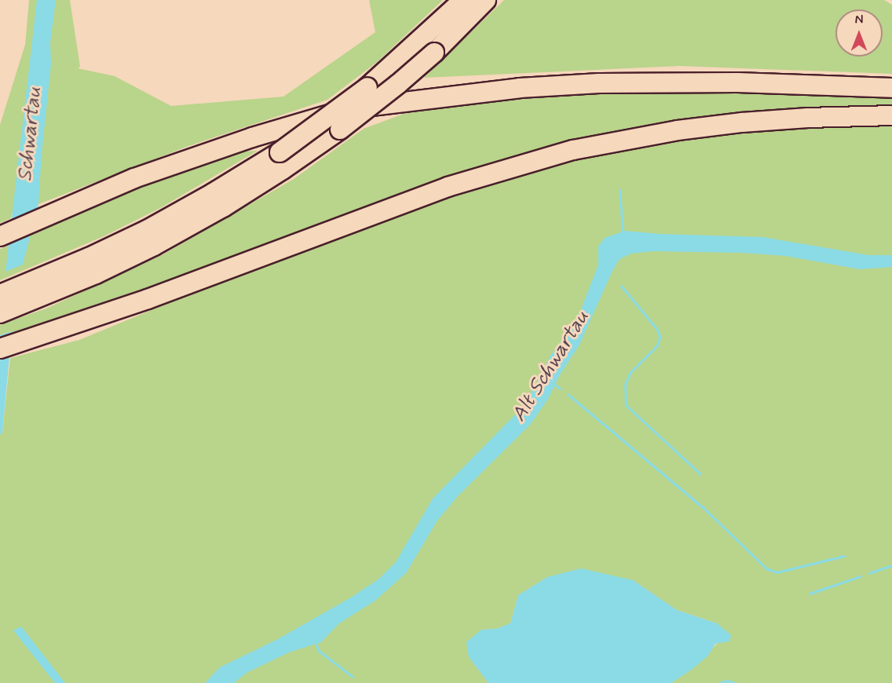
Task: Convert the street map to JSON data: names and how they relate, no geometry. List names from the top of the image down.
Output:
{
  "water": ["Schwartau", "Alt Schwartau"],
  "north": "top"
}
